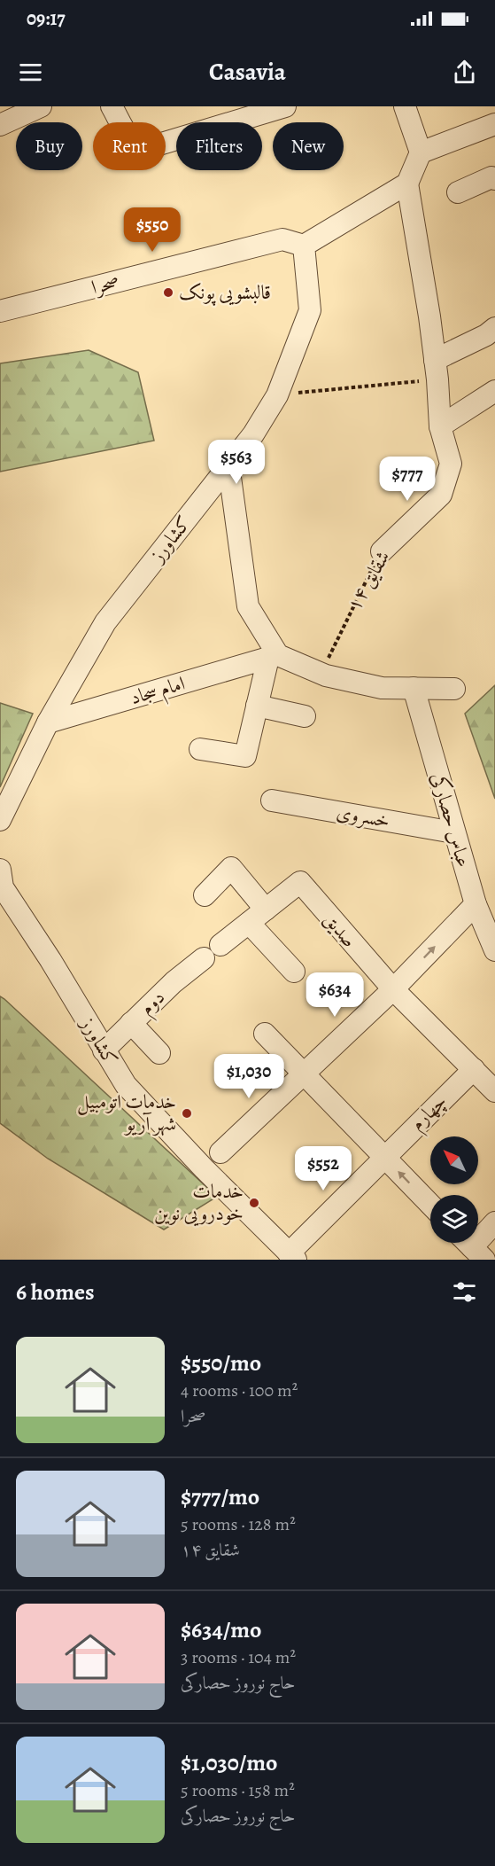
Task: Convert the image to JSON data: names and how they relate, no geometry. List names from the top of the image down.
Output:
{
  "streets": {
    "street": [
      "صحرا",
      "کشاورز",
      "شقایق ۱۴",
      "امام سجاد",
      "خسروی",
      "عباس حصارکی",
      "صدیق",
      "دوم",
      "چهارم"
    ]
  },
  "crossings": [
    ["صحرا", "کشاورز"],
    ["کشاورز", "امام سجاد"],
    ["کشاورز", "دوم"],
    ["کشاورز", "چهارم"],
    ["خسروی", "عباس حصارکی"],
    ["صدیق", "چهارم"]
  ],
  "places": ["قالبشویی پونک", "خدمات اتومبیل شهر آریو", "خدمات خودرویی نوین"],
  "north": "top left",
  "page": {
    "status": "09:17",
    "header": "Casavia",
    "chip": [
      "Buy",
      "Rent",
      "Filters",
      "New"
    ],
    "price": [
      "$550",
      "$563",
      "$777",
      "$634",
      "$1,030",
      "$552"
    ],
    "heading": "6 homes",
    "list": [
      {
        "name": "$550/mo",
        "note": "4 rooms · 100 m² · صحرا"
      },
      {
        "name": "$777/mo",
        "note": "5 rooms · 128 m² · شقایق ۱۴"
      },
      {
        "name": "$634/mo",
        "note": "3 rooms · 104 m² · حاج نوروز حصارکی"
      },
      {
        "name": "$1,030/mo",
        "note": "5 rooms · 158 m² · حاج نوروز حصارکی"
      }
    ]
  }
}
